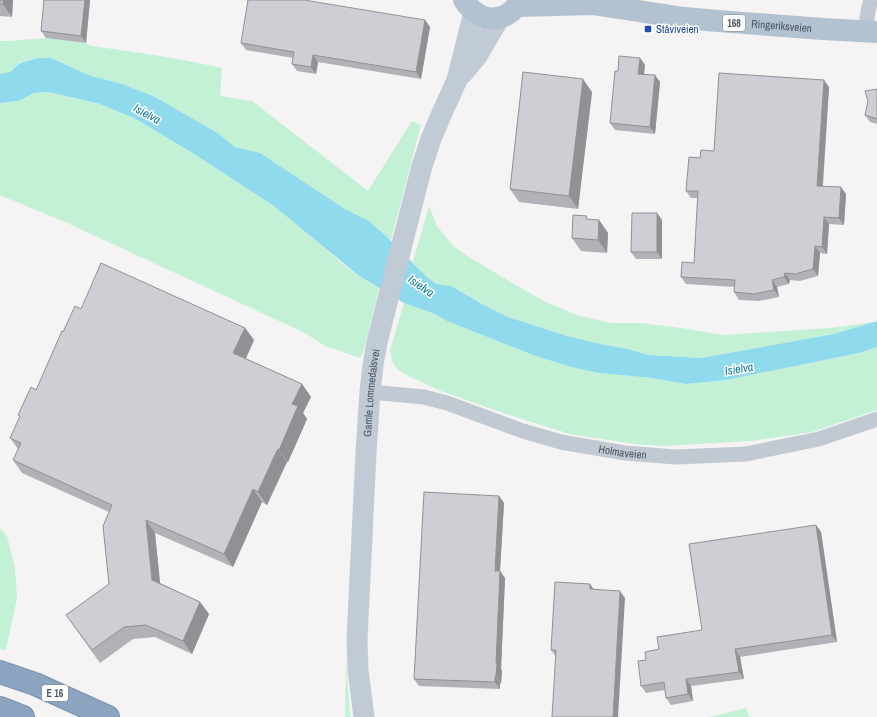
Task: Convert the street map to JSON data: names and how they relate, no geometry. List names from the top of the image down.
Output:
{
  "streets": {
    "highway": ["E 16"],
    "main road": ["168", "Ringeriksveien"],
    "street": ["Gamle Lommedalsvei", "Holmaveien"]
  },
  "crossings": [
    ["168", "Ringeriksveien"],
    ["168", "Gamle Lommedalsvei"],
    ["Ringeriksveien", "Gamle Lommedalsvei"],
    ["Gamle Lommedalsvei", "Holmaveien"]
  ],
  "water": ["Isielva"],
  "places": {
    "transit": ["Ståviveien"]
  }
}
